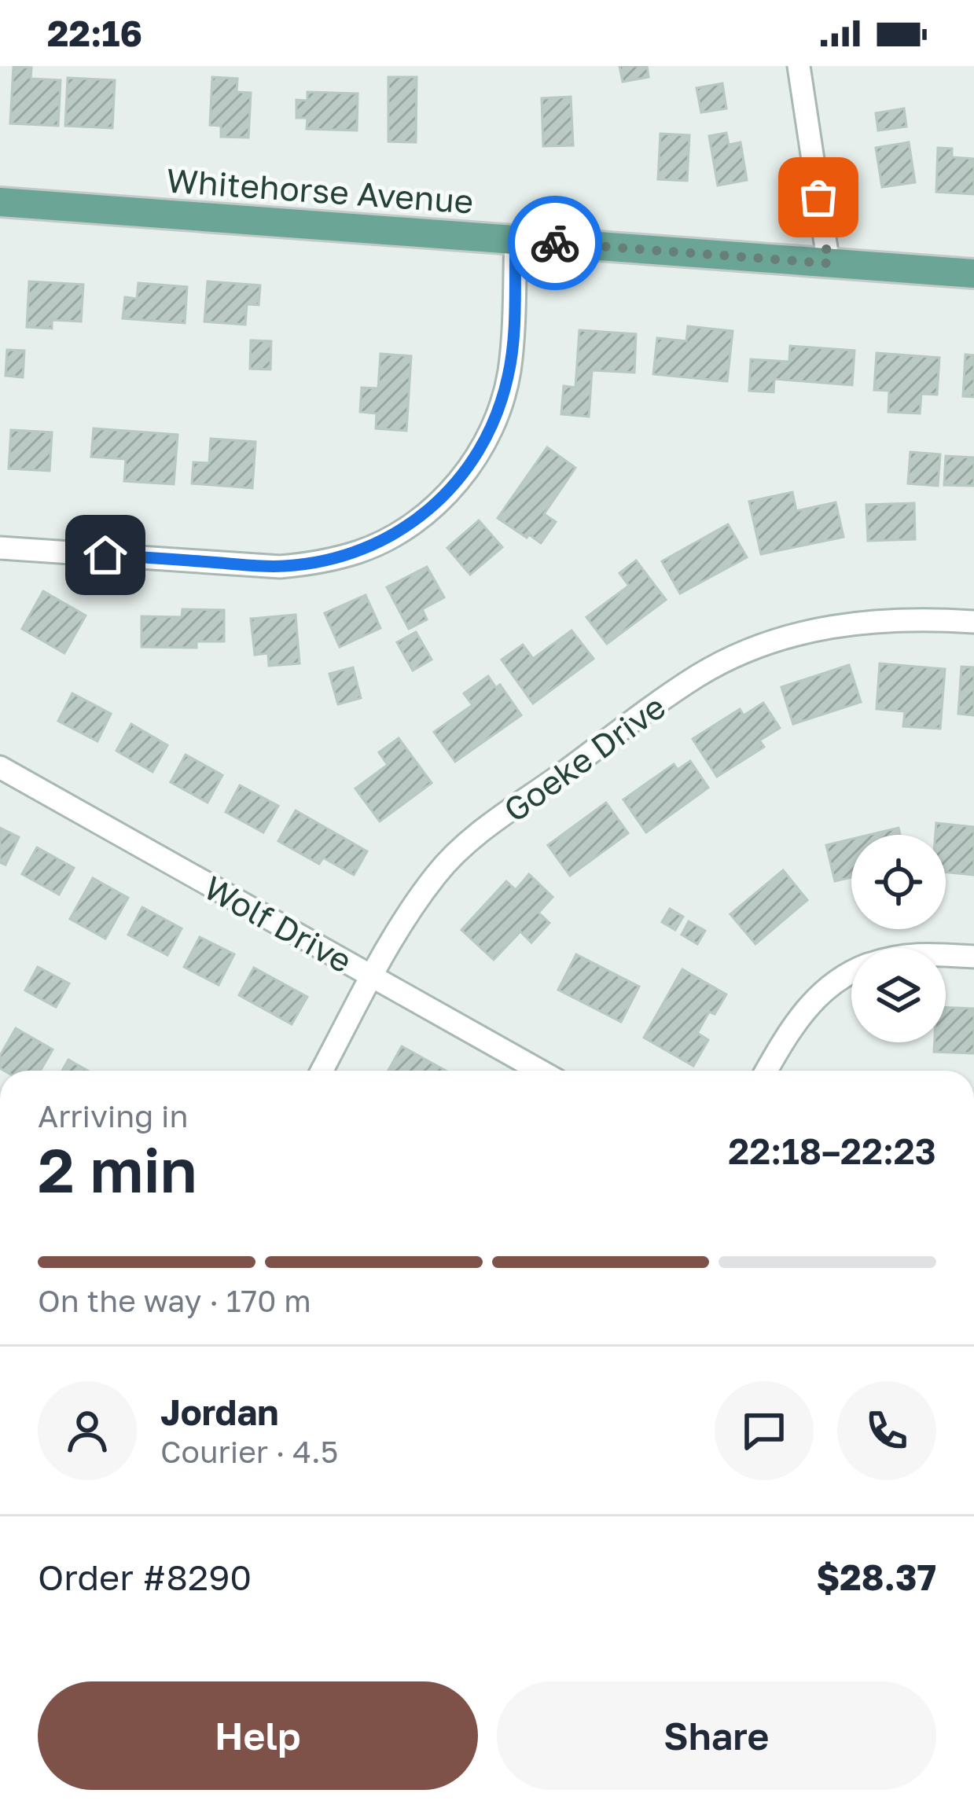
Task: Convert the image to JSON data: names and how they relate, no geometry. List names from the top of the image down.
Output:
{
  "streets": {
    "main road": ["Whitehorse Avenue"],
    "street": ["Goeke Drive", "Wolf Drive"]
  },
  "crossings": [
    ["Goeke Drive", "Wolf Drive"]
  ],
  "page": {
    "status": "22:16",
    "heading": ["2 min", "Arriving in", "22:18–22:23"],
    "panel": [
      "Jordan",
      "Courier · 4.5",
      "Order #8290",
      "$28.37"
    ],
    "bar": "On the way · 170 m",
    "buttons": ["Help", "Share"]
  }
}
